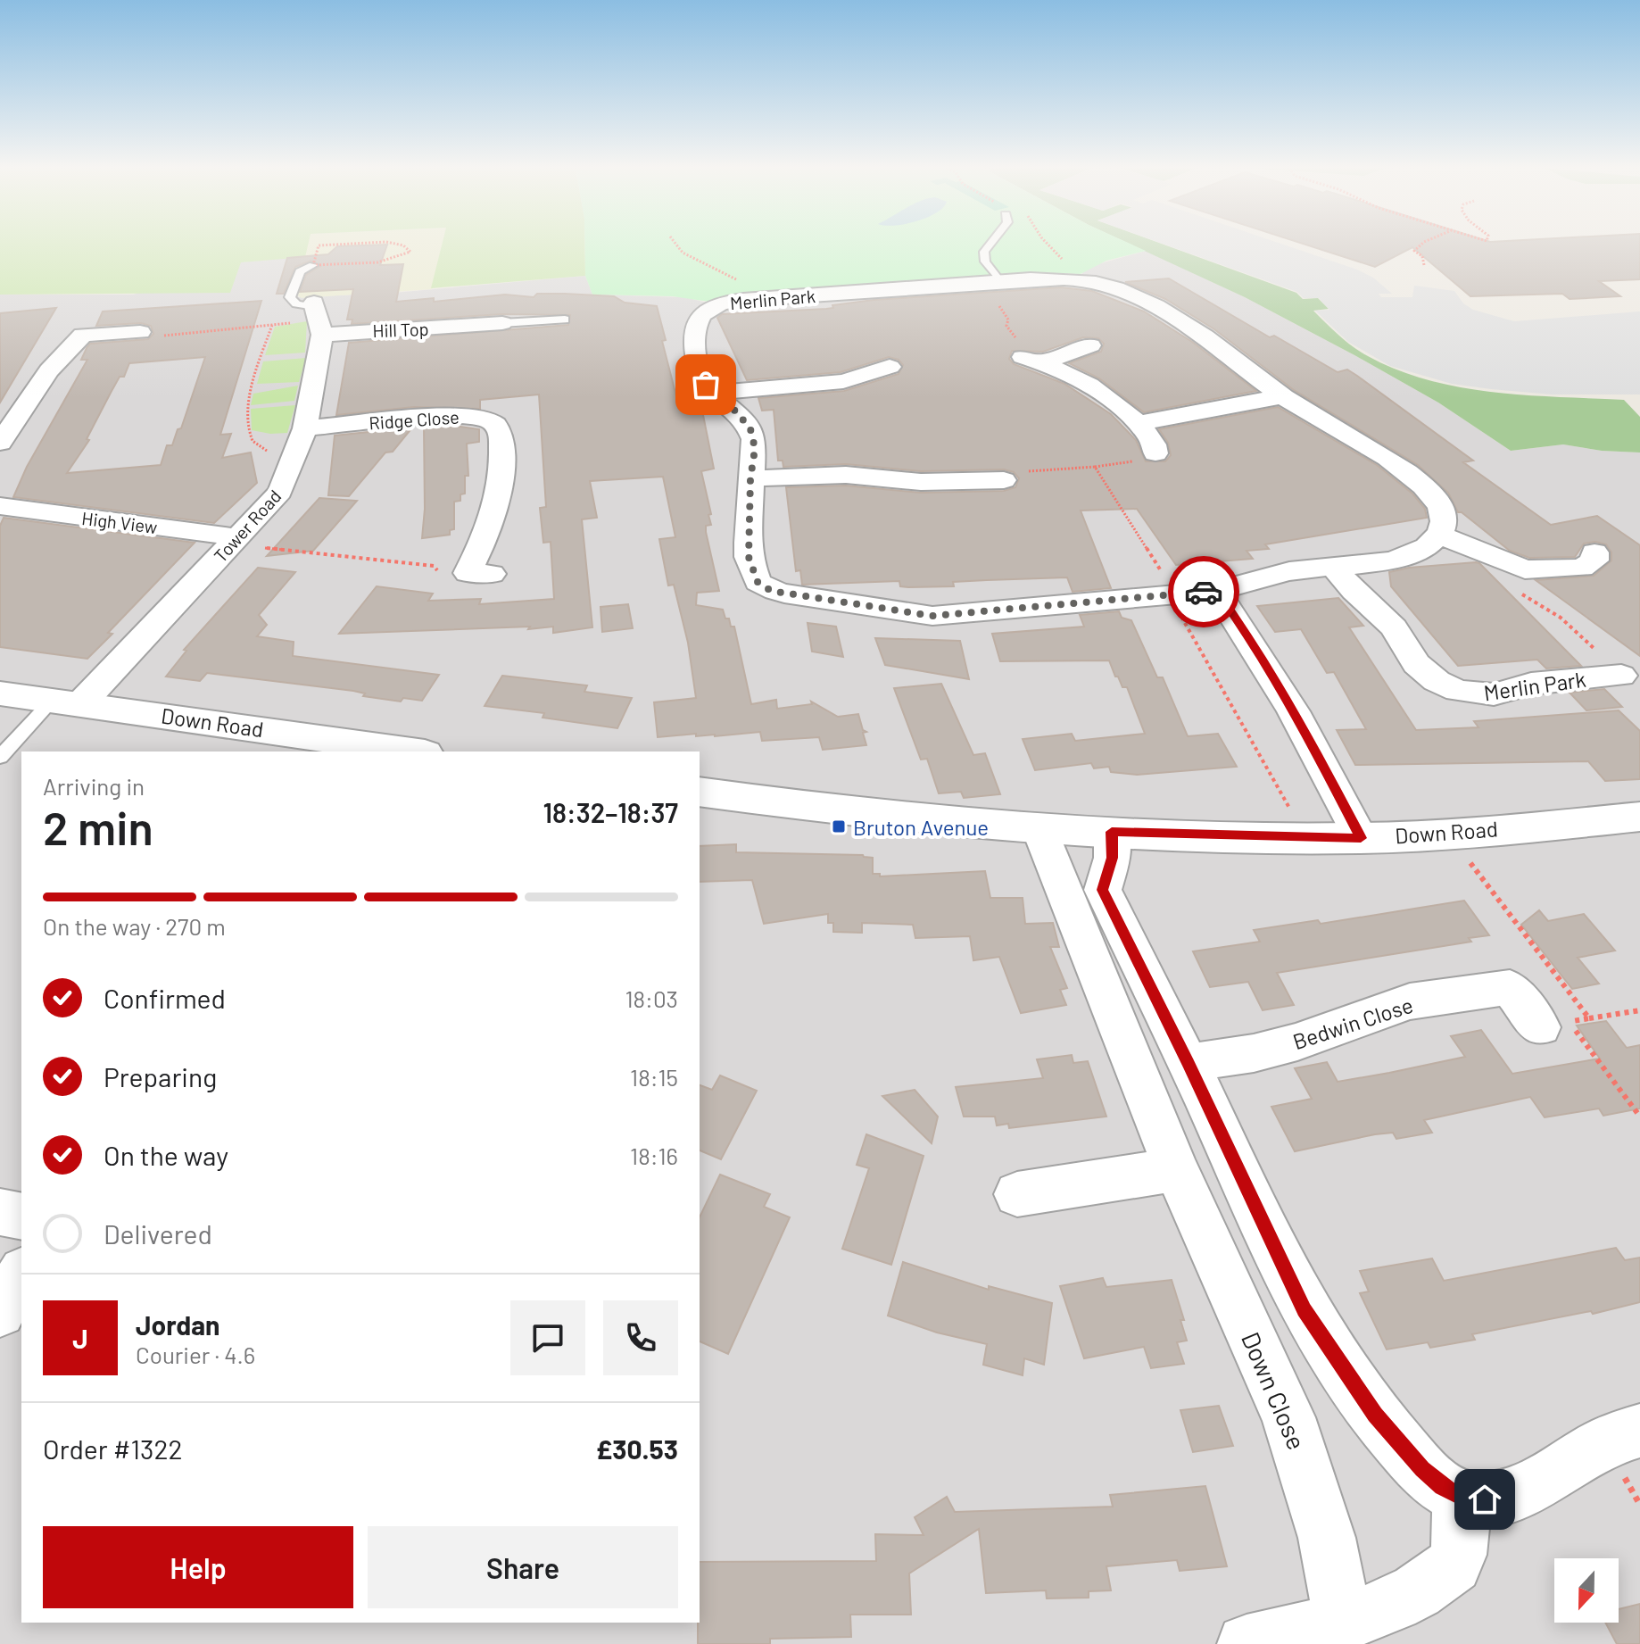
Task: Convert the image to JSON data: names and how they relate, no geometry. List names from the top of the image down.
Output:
{
  "streets": {
    "street": [
      "Merlin Park",
      "Hill Top",
      "Ridge Close",
      "High View",
      "Tower Road",
      "Down Road",
      "Bedwin Close",
      "Down Close"
    ]
  },
  "crossings": [
    ["Hill Top", "Tower Road"],
    ["Ridge Close", "Tower Road"],
    ["High View", "Tower Road"],
    ["Tower Road", "Down Road"],
    ["Down Road", "Down Close"]
  ],
  "places": {
    "transit": ["Bruton Avenue"]
  },
  "north": "bottom",
  "page": {
    "heading": ["2 min", "Arriving in", "18:32–18:37"],
    "panel": [
      "Jordan",
      "Courier · 4.6",
      "Order #1322",
      "£30.53"
    ],
    "bar": "On the way · 270 m",
    "list": [
      ["Confirmed", "18:03"],
      ["Preparing", "18:15"],
      ["On the way", "18:16"],
      "Delivered"
    ],
    "round": "J",
    "buttons": ["Help", "Share"]
  }
}
